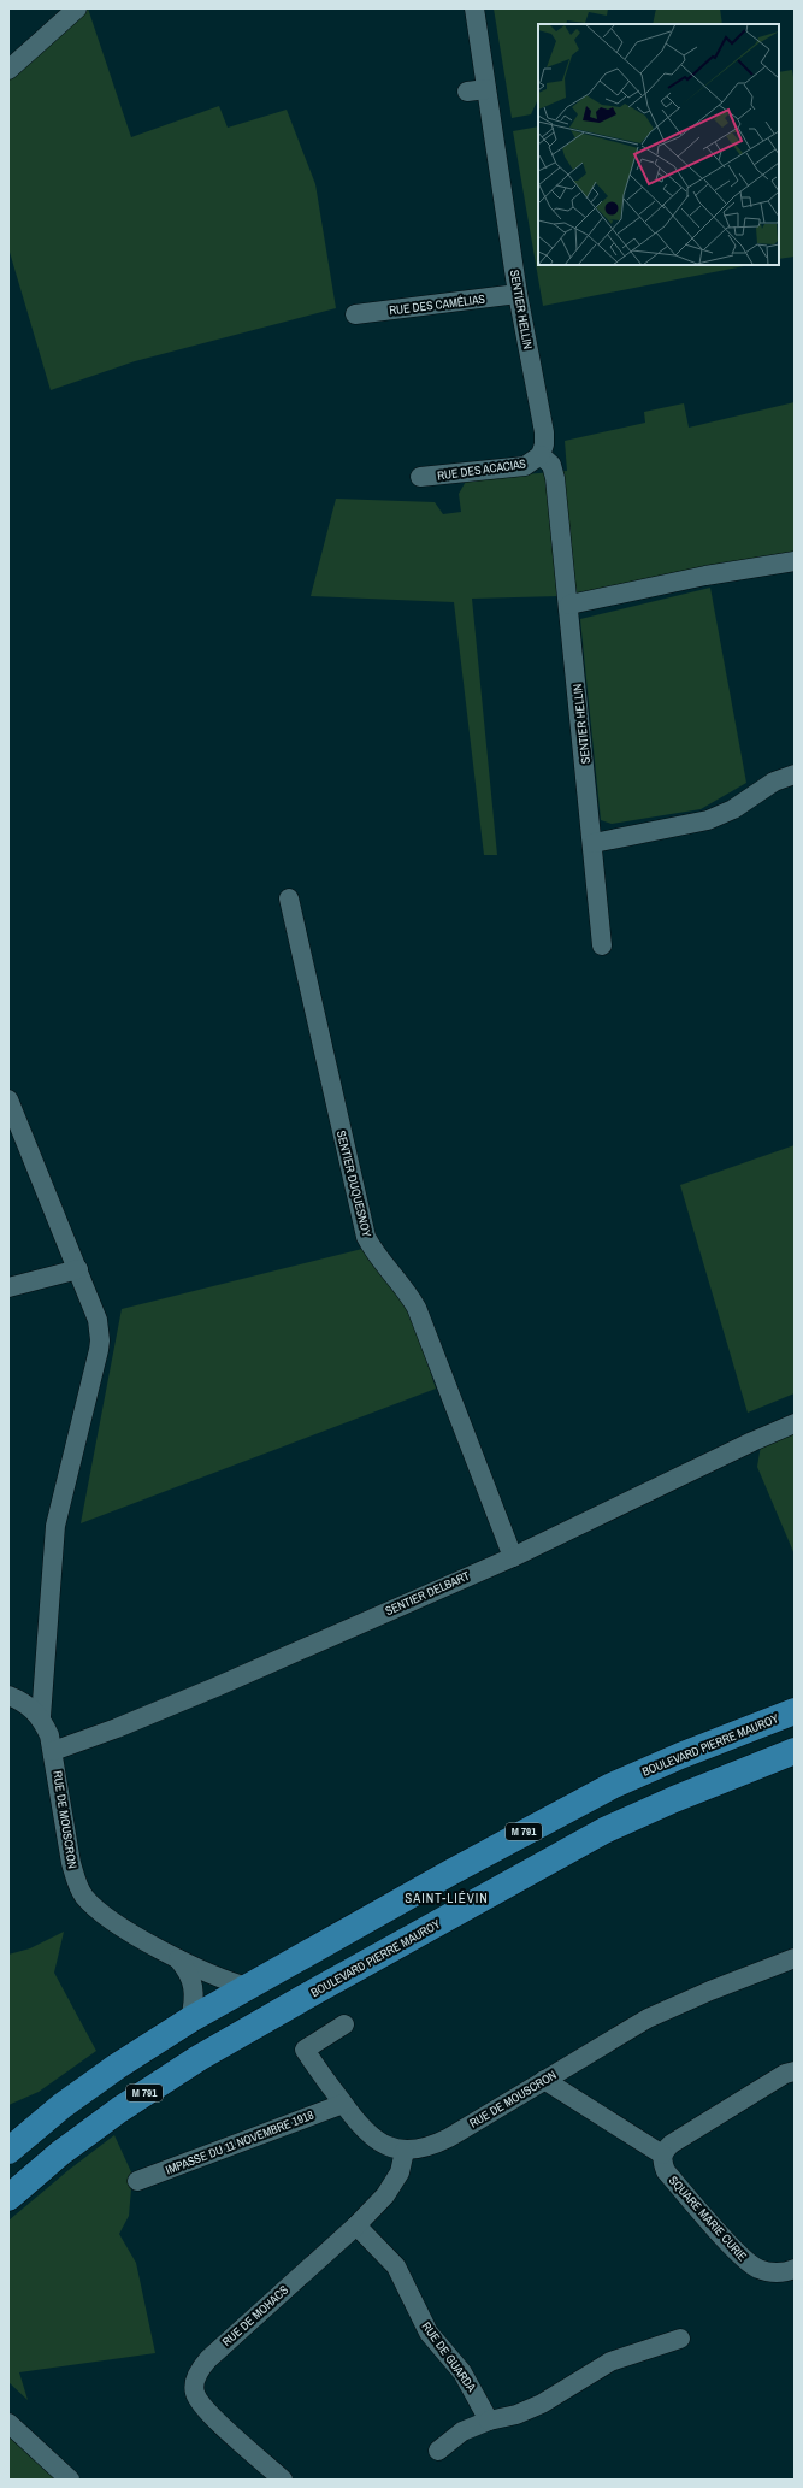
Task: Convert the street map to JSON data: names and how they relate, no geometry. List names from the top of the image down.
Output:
{
  "streets": {
    "main road": ["BOULEVARD PIERRE MAUROY", "M 791"],
    "street": [
      "RUE DES CAMÉLIAS",
      "SENTIER HELLIN",
      "RUE DES ACACIAS",
      "SENTIER DUQUESNOY",
      "SENTIER DELBART",
      "RUE DE MOUSCRON",
      "IMPASSE DU 11 NOVEMBRE 1918",
      "SQUARE MARIE CURIE",
      "RUE DE MOHACS",
      "RUE DE GUARDA"
    ]
  },
  "crossings": [
    ["RUE DES CAMÉLIAS", "SENTIER HELLIN"],
    ["SENTIER HELLIN", "RUE DES ACACIAS"],
    ["SENTIER DUQUESNOY", "SENTIER DELBART"],
    ["SENTIER DELBART", "RUE DE MOUSCRON"],
    ["BOULEVARD PIERRE MAUROY", "RUE DE MOUSCRON"],
    ["RUE DE MOUSCRON", "IMPASSE DU 11 NOVEMBRE 1918"],
    ["RUE DE MOUSCRON", "RUE DE MOHACS"],
    ["RUE DE MOHACS", "RUE DE GUARDA"]
  ],
  "districts": ["SAINT-LIÉVIN"]
}
